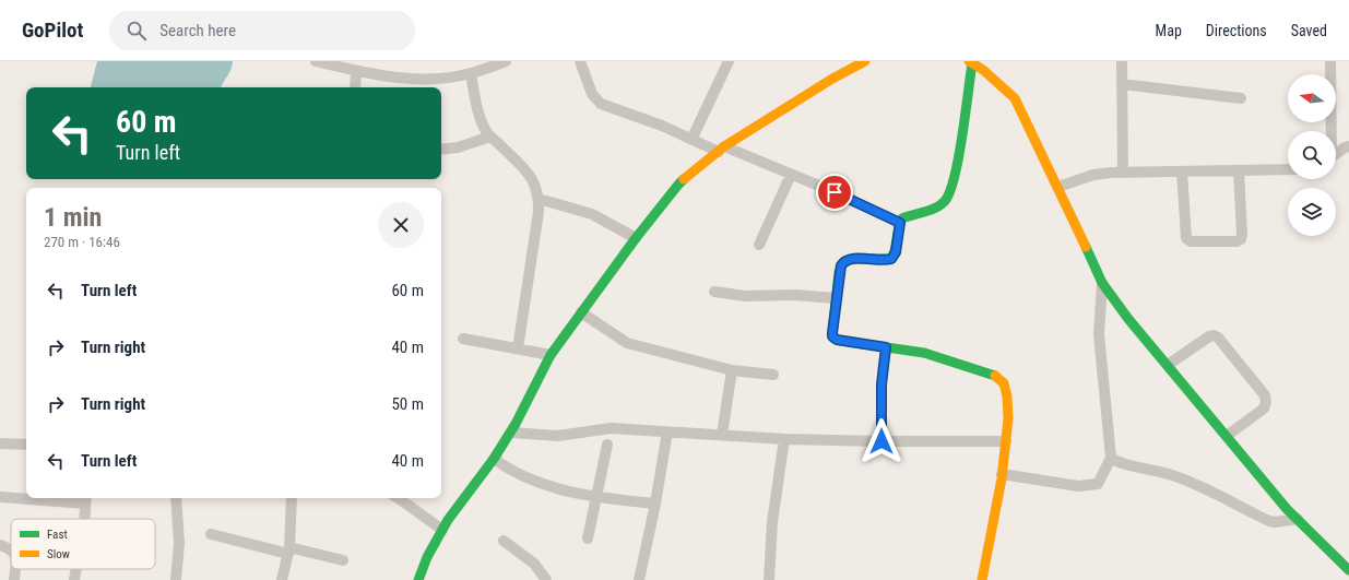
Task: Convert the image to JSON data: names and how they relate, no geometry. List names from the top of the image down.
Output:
{
  "legend": ["Fast", "Slow"],
  "north": "left",
  "page": {
    "header": "GoPilot",
    "search": "Search here",
    "nav": ["Map", "Directions", "Saved"],
    "turn": ["60 m", "Turn left"],
    "heading": ["1 min", "270 m · 16:46"],
    "list": [
      {
        "name": "Turn left",
        "value": "60 m"
      },
      {
        "name": "Turn right",
        "value": "40 m"
      },
      {
        "name": "Turn right",
        "value": "50 m"
      },
      {
        "name": "Turn left",
        "value": "40 m"
      }
    ]
  }
}
